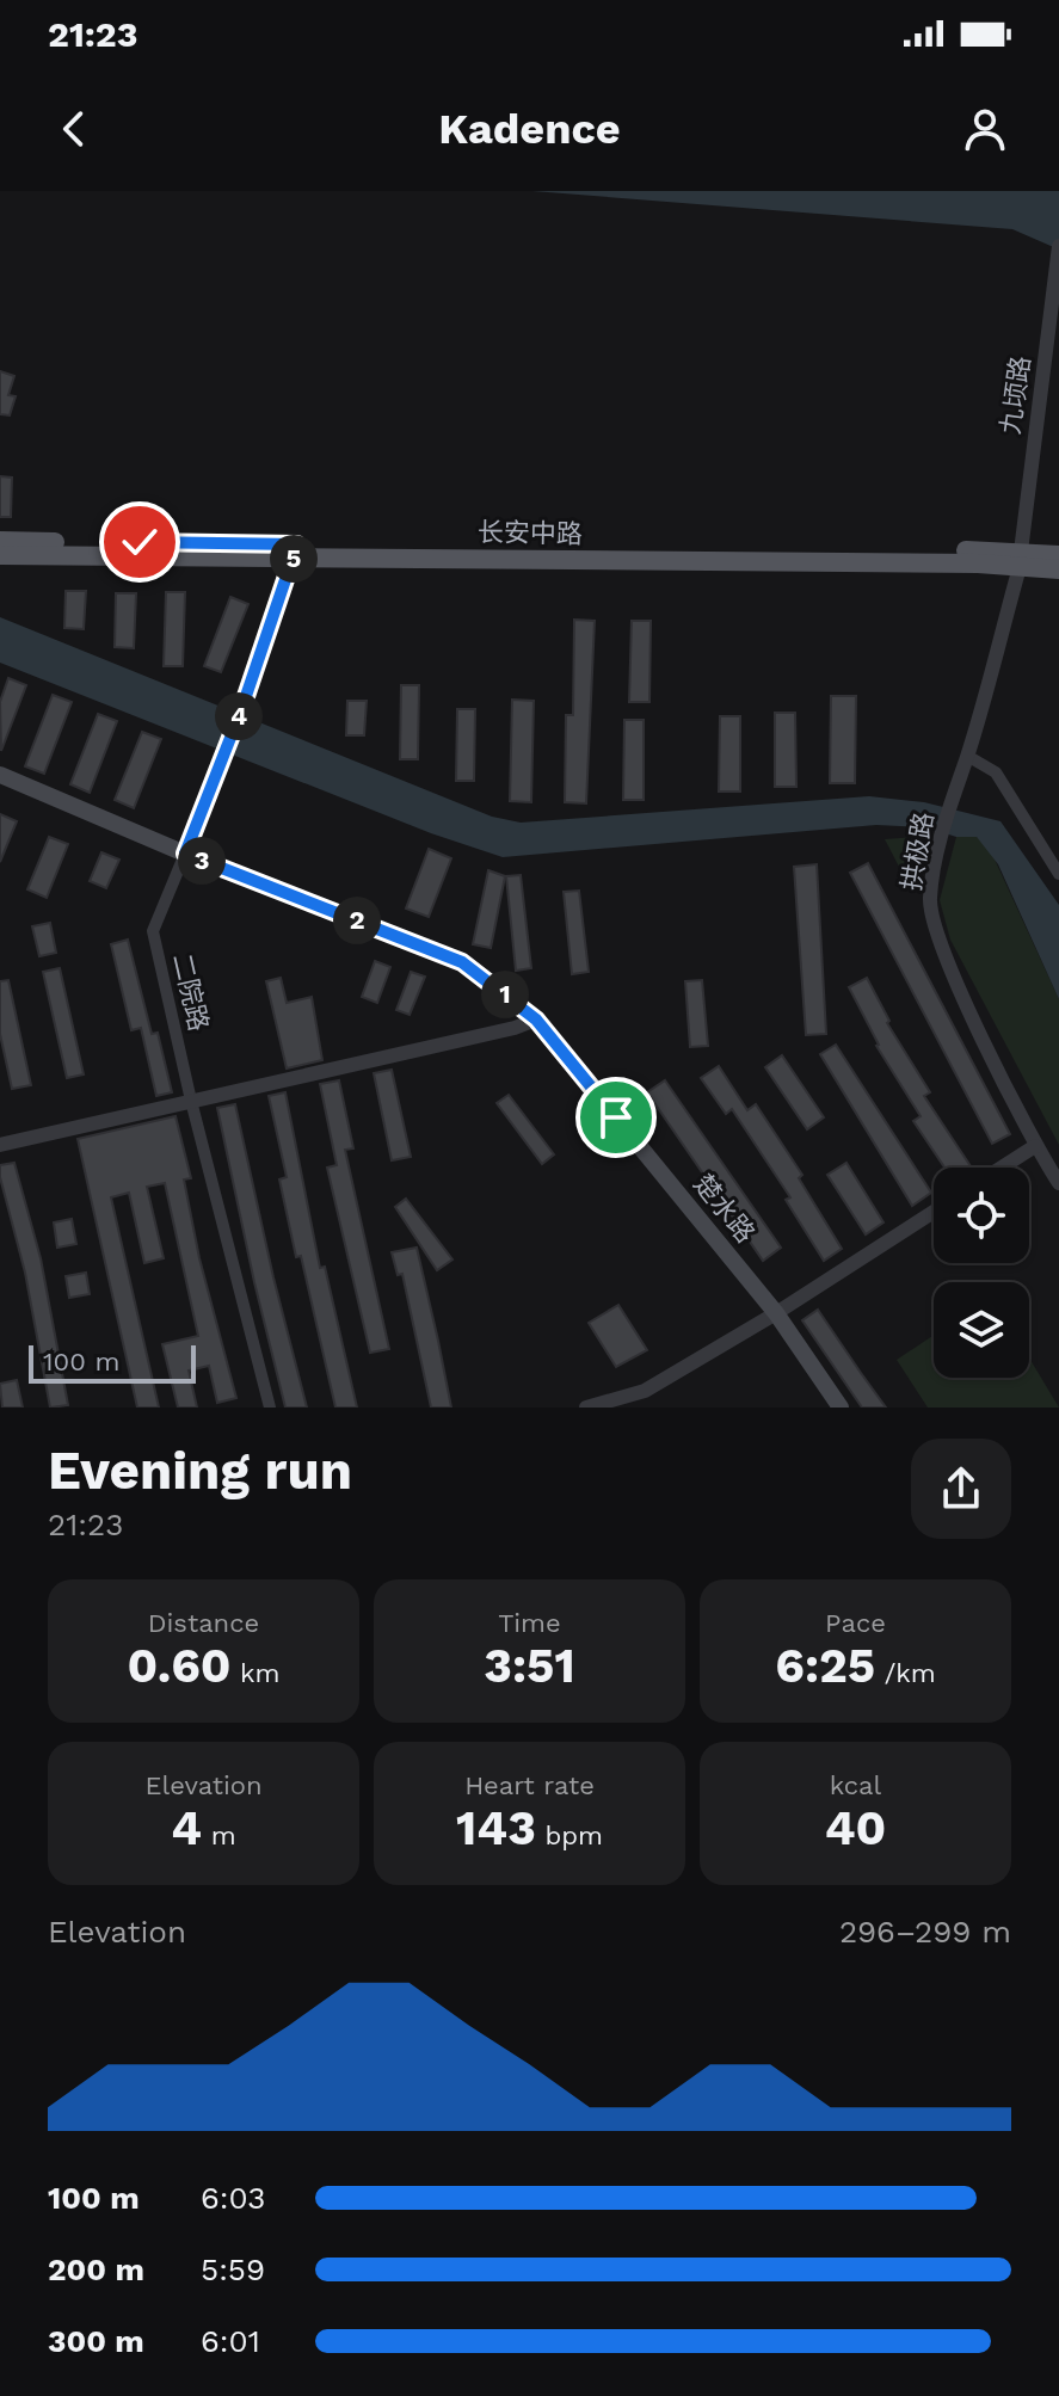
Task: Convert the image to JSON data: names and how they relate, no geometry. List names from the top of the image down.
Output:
{
  "streets": {
    "main road": ["长安中路", "楚水路"],
    "street": ["九顷路", "拱极路", "二院路"]
  },
  "crossings": [
    ["九顷路", "长安中路"],
    ["九顷路", "拱极路"],
    ["长安中路", "拱极路"],
    ["长安中路", "二院路"],
    ["二院路", "楚水路"]
  ],
  "scale_bar": "100 m",
  "page": {
    "status": "21:23",
    "header": "Kadence",
    "pins": [
      "5",
      "4",
      "3",
      "2",
      "1"
    ],
    "scale": "100 m",
    "heading": ["Evening run", "21:23"],
    "stats": [
      ["Distance", "0.60 km"],
      ["Time", "3:51"],
      ["Pace", "6:25 /km"],
      ["Elevation", "4 m"],
      ["Heart rate", "143 bpm"],
      ["kcal", "40"]
    ],
    "chart": ["Elevation", "296–299 m"],
    "list": [
      {
        "name": "100 m",
        "note": "6:03"
      },
      {
        "name": "200 m",
        "note": "5:59"
      },
      {
        "name": "300 m",
        "note": "6:01"
      }
    ]
  }
}
